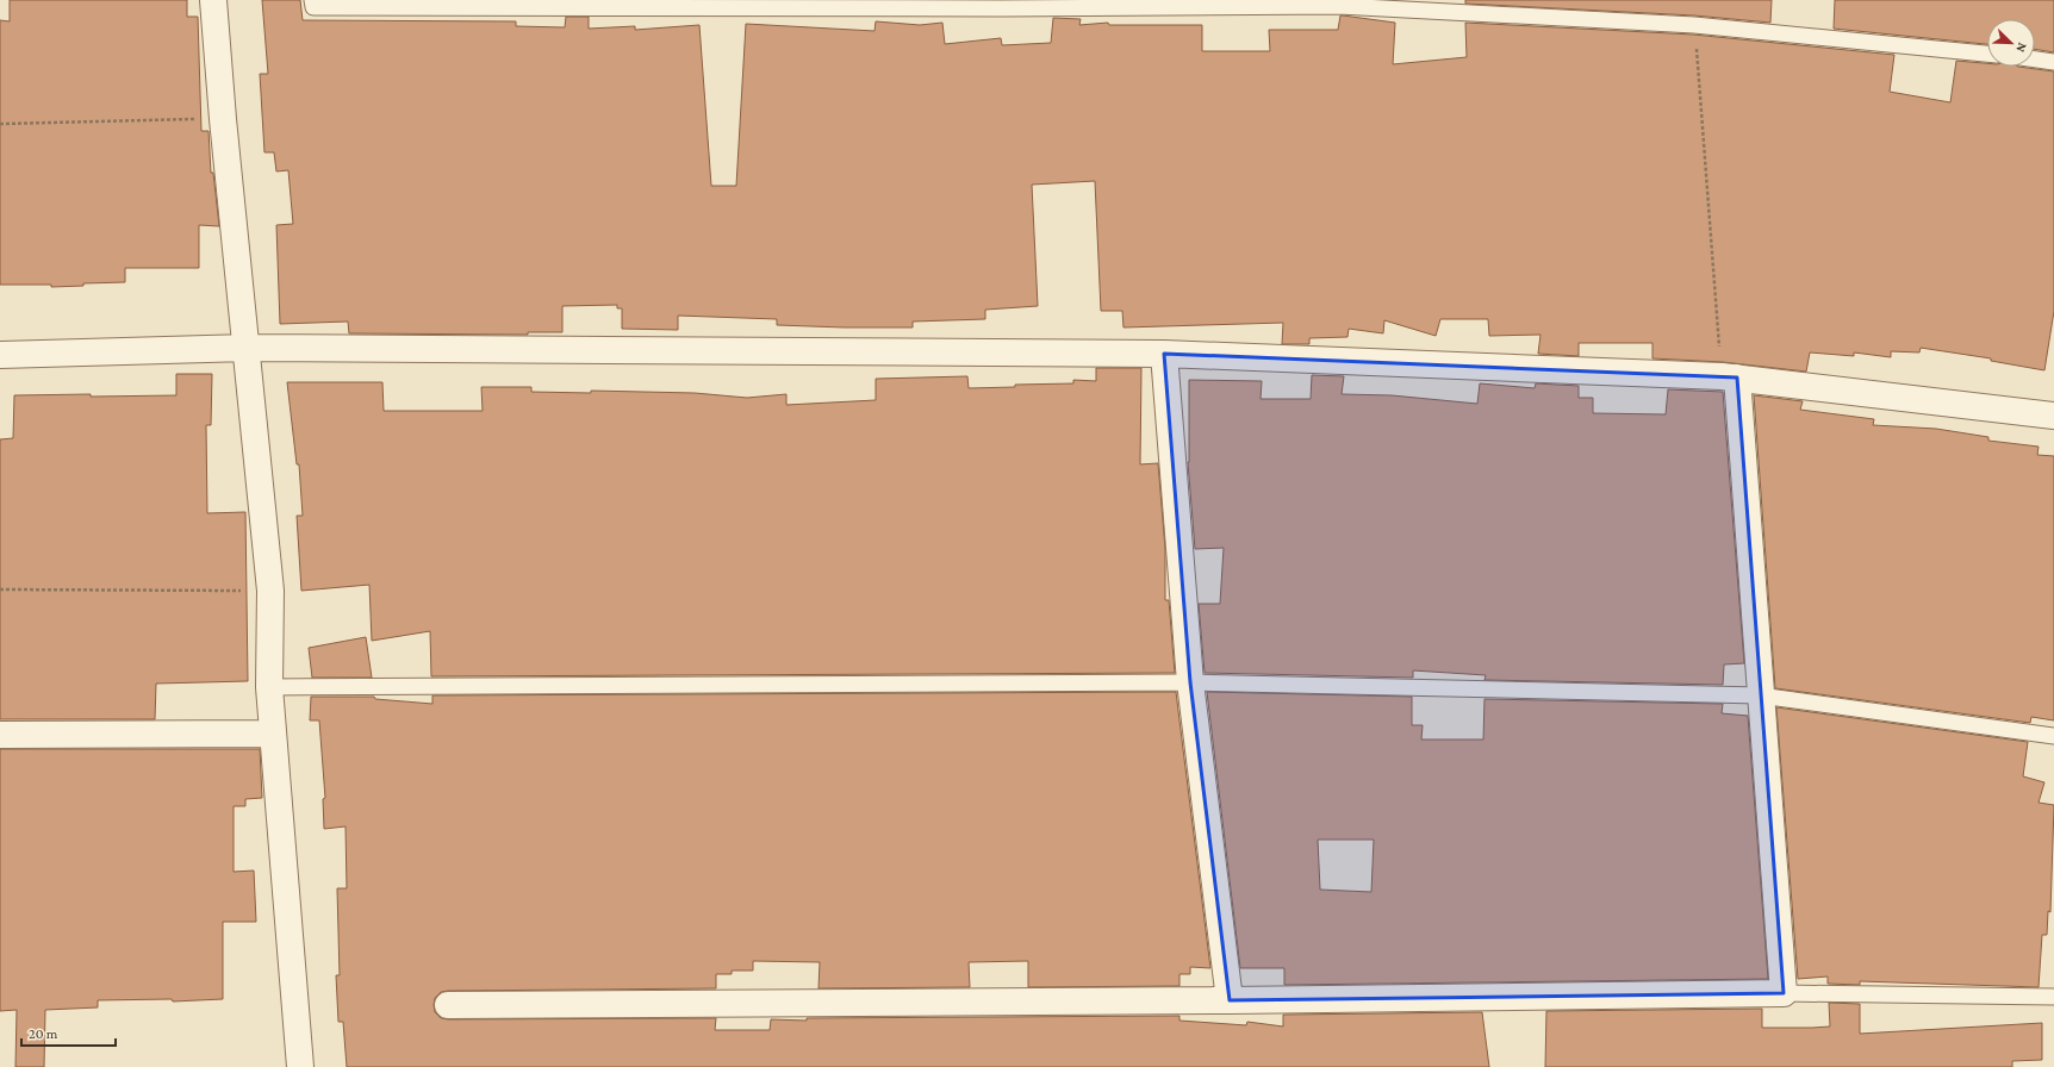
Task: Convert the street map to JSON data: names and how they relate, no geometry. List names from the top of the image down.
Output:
{
  "scale_bar": "20 m",
  "north": "bottom right"
}
